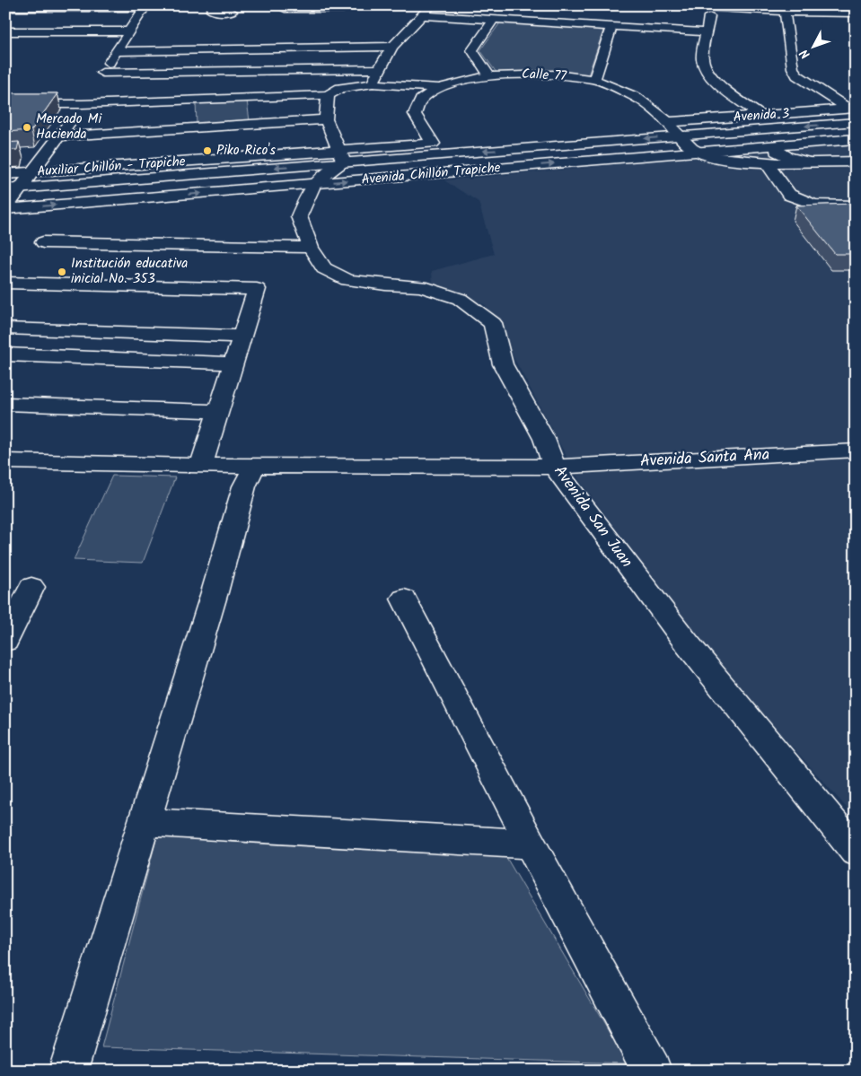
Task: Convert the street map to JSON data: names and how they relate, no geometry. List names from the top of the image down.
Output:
{
  "streets": {
    "street": [
      "Calle 77",
      "Avenida 3",
      "Auxiliar Chillón - Trapiche",
      "Avenida Chillón Trapiche",
      "Avenida Santa Ana",
      "Avenida San Juan"
    ]
  },
  "crossings": [
    ["Calle 77", "Avenida 3"],
    ["Calle 77", "Auxiliar Chillón - Trapiche"],
    ["Calle 77", "Avenida Chillón Trapiche"],
    ["Avenida 3", "Avenida Chillón Trapiche"],
    ["Auxiliar Chillón - Trapiche", "Avenida Chillón Trapiche"],
    ["Auxiliar Chillón - Trapiche", "Avenida San Juan"],
    ["Avenida Chillón Trapiche", "Avenida San Juan"],
    ["Avenida Santa Ana", "Avenida San Juan"]
  ],
  "places": ["Mercado Mi Hacienda", "Piko Rico's", "Institución educativa inicial No. 353"],
  "north": "bottom left"
}
